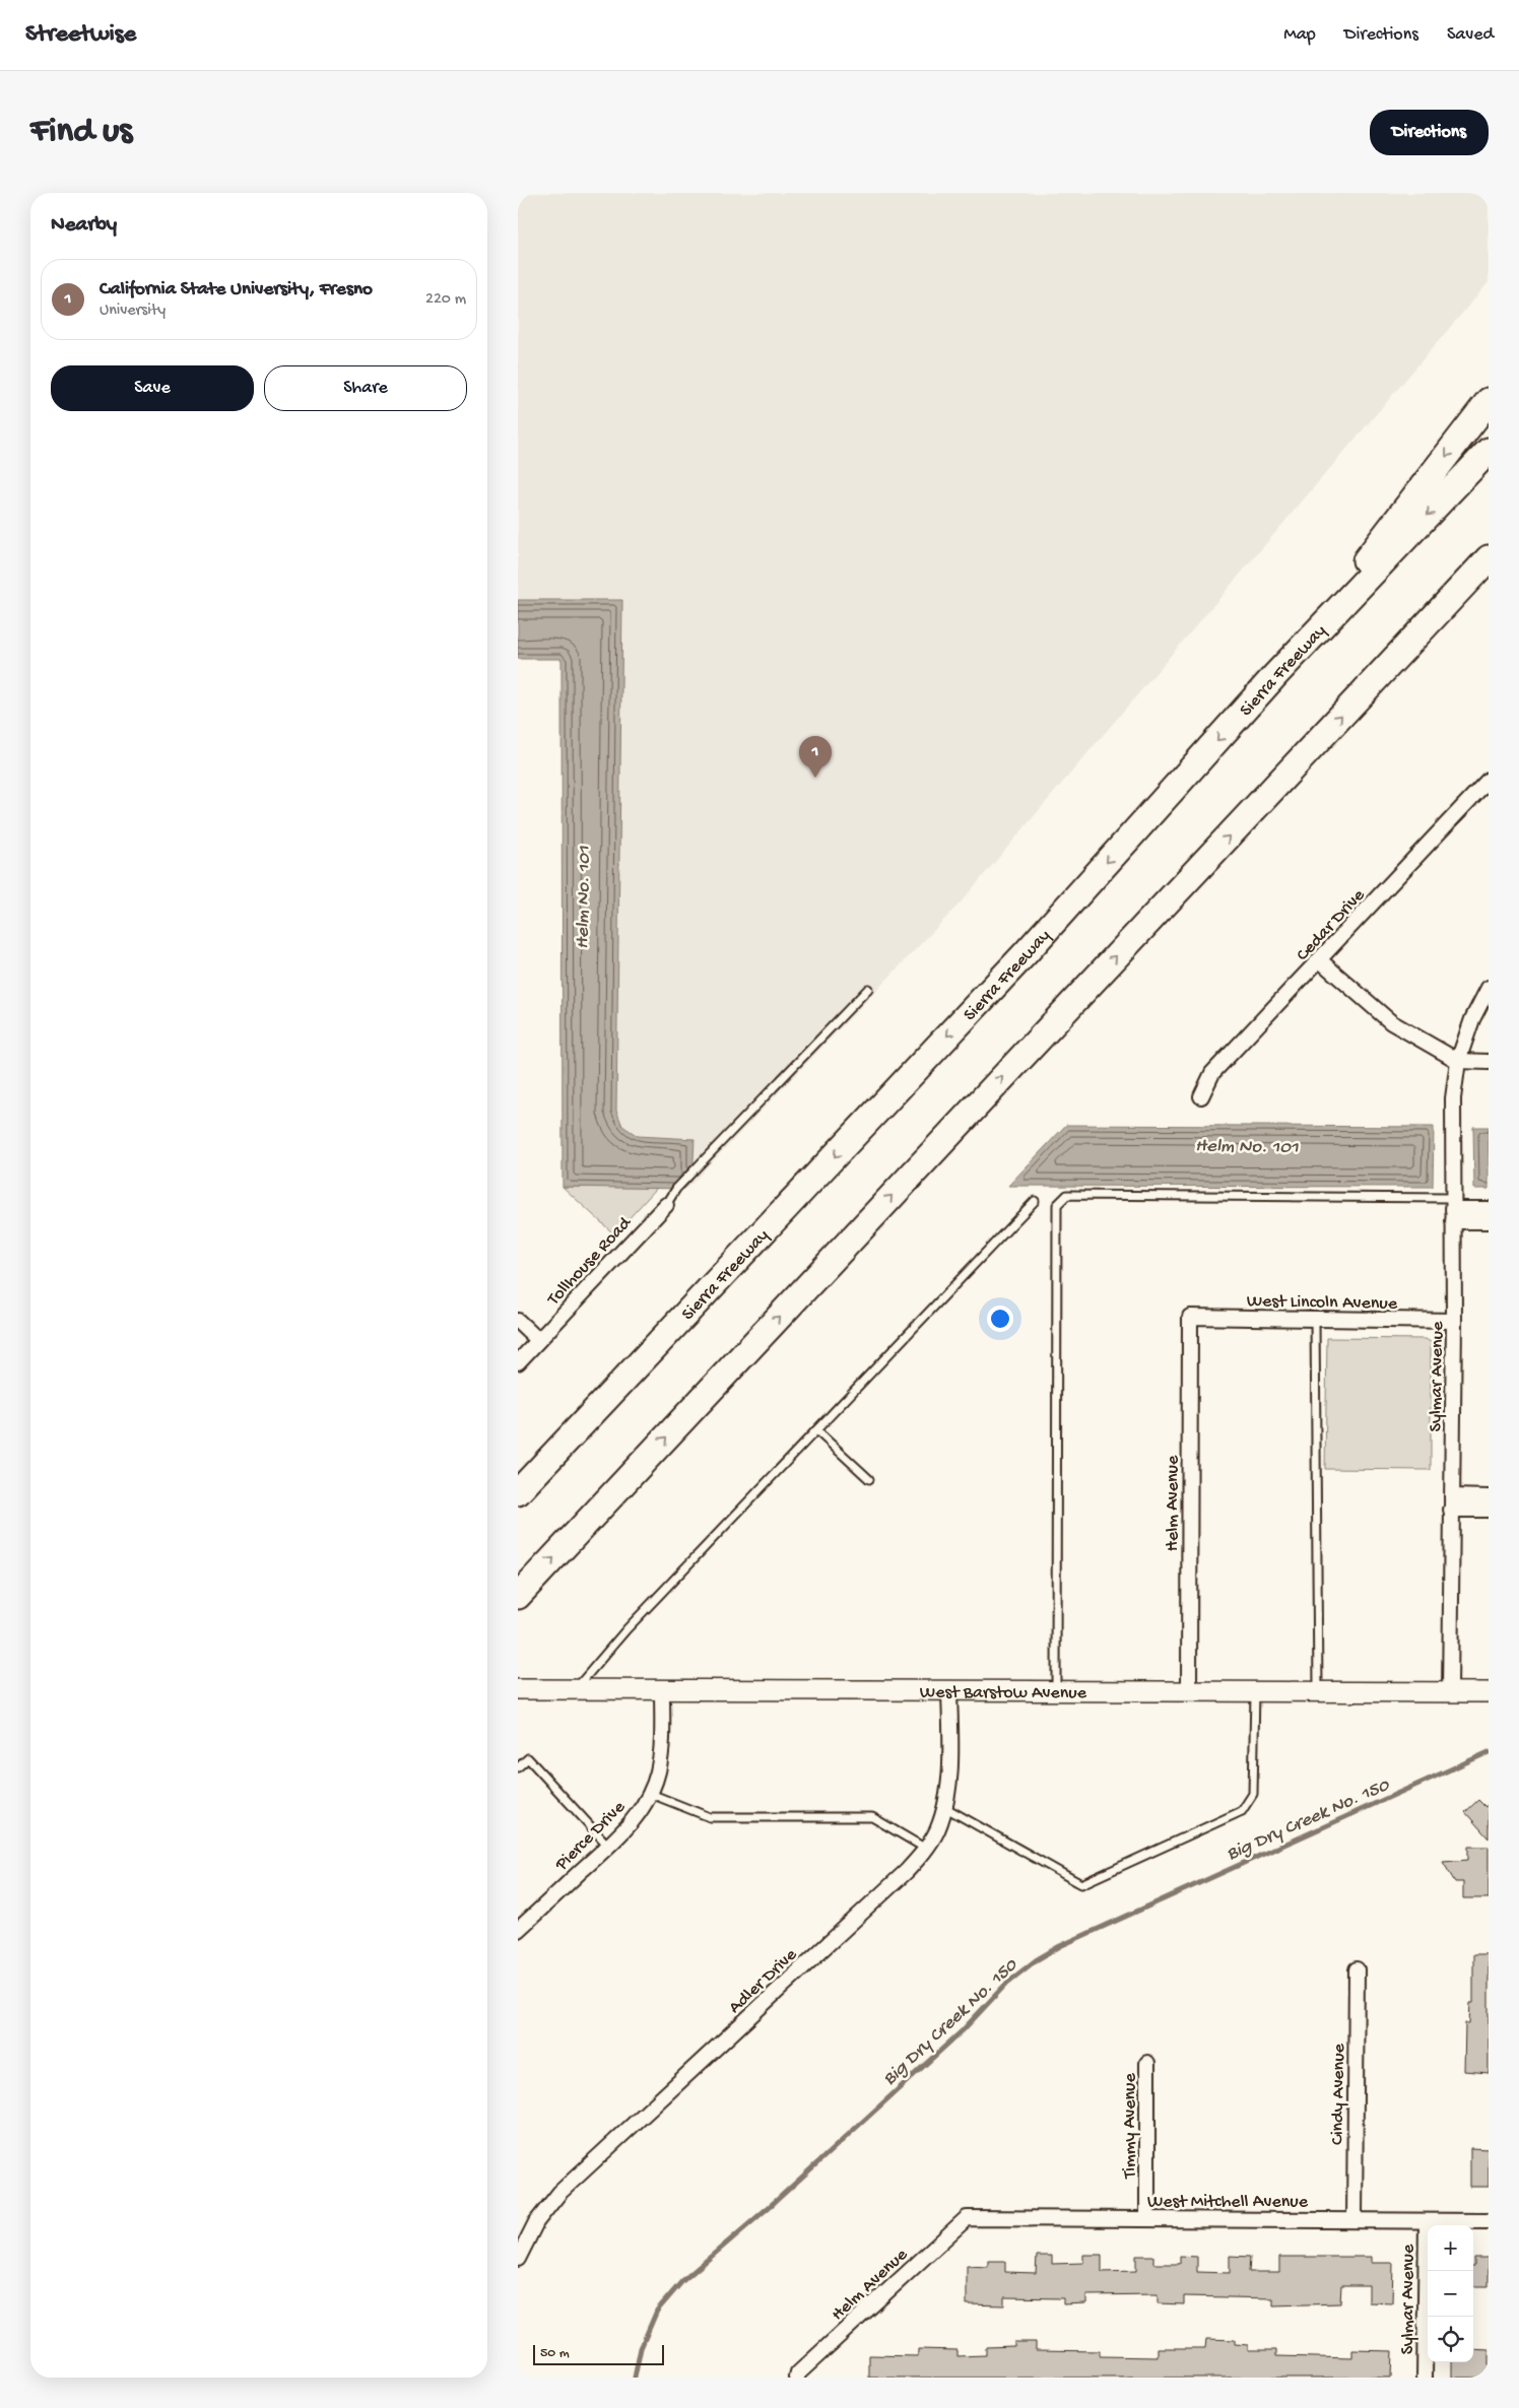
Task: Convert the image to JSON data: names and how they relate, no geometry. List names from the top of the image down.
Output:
{
  "streets": {
    "highway": ["Sierra Freeway"],
    "main road": ["West Barstow Avenue"],
    "street": [
      "Cedar Drive",
      "Tollhouse Road",
      "West Lincoln Avenue",
      "Sylmar Avenue",
      "Helm Avenue",
      "Pierce Drive",
      "Adler Drive",
      "Cindy Avenue",
      "Timmy Avenue",
      "West Mitchell Avenue"
    ]
  },
  "crossings": [
    ["West Lincoln Avenue", "Sylmar Avenue"],
    ["West Lincoln Avenue", "Helm Avenue"],
    ["Sylmar Avenue", "West Barstow Avenue"],
    ["Sylmar Avenue", "West Mitchell Avenue"],
    ["Helm Avenue", "West Barstow Avenue"],
    ["Helm Avenue", "West Mitchell Avenue"],
    ["West Barstow Avenue", "Pierce Drive"],
    ["West Barstow Avenue", "Adler Drive"],
    ["Cindy Avenue", "West Mitchell Avenue"],
    ["Timmy Avenue", "West Mitchell Avenue"]
  ],
  "water": ["Helm No. 101", "Big Dry Creek No. 150"],
  "scale_bar": "50 m",
  "page": {
    "header": "Streetwise",
    "nav": ["Map", "Directions", "Saved"],
    "buttons": [
      "Directions",
      ["Save", "Share"]
    ],
    "title": "Find us",
    "heading": "Nearby",
    "list": [
      {
        "mark": "1",
        "name": "California State University, Fresno",
        "note": "University",
        "value": "220 m"
      }
    ],
    "pins": "1",
    "map_buttons": ["+", "−"],
    "scale": "50 m"
  }
}
